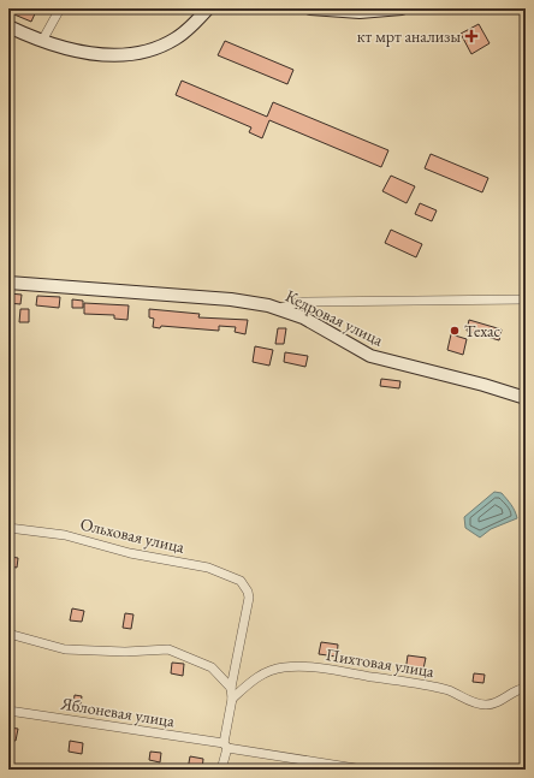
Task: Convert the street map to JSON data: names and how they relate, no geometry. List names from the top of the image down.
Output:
{
  "streets": {
    "street": [
      "Кедровая улица",
      "Ольховая улица",
      "Пихтовая улица",
      "Яблоневая улица"
    ]
  },
  "places": {
    "health": ["кт мрт анализы"],
    "other": ["Техас"]
  }
}
